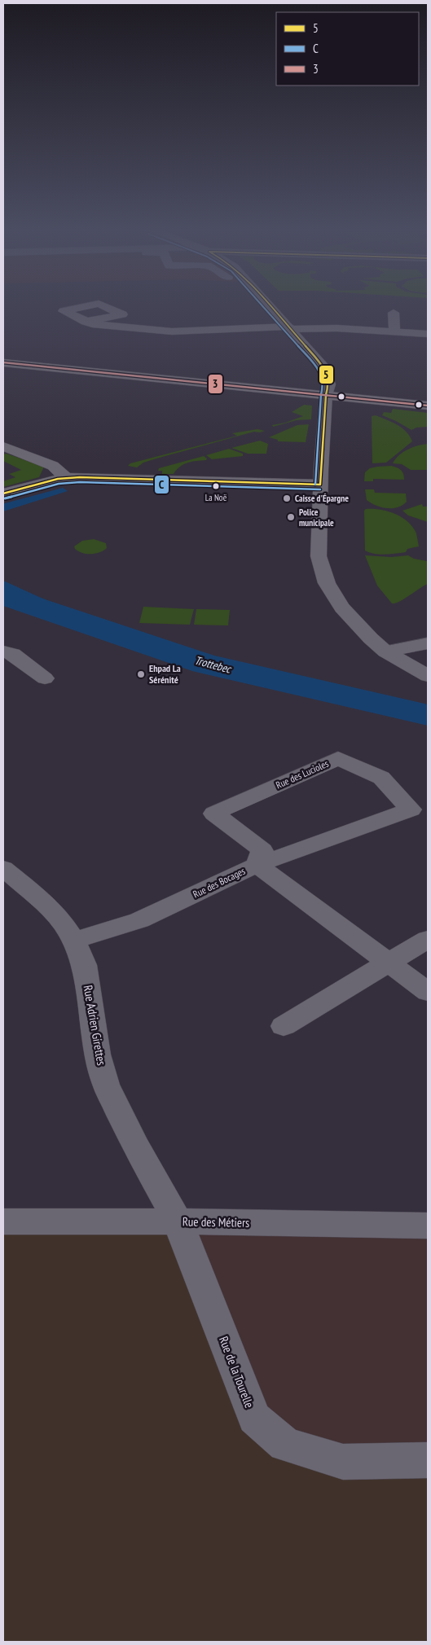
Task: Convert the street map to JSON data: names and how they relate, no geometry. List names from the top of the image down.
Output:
{
  "streets": {
    "street": [
      "Rue des Lucioles",
      "Rue des Bocages",
      "Rue Adrien Girettes",
      "Rue des Métiers",
      "Rue de la Tourelle"
    ]
  },
  "crossings": [
    ["Rue des Lucioles", "Rue des Bocages"],
    ["Rue des Bocages", "Rue Adrien Girettes"],
    ["Rue Adrien Girettes", "Rue des Métiers"],
    ["Rue Adrien Girettes", "Rue de la Tourelle"],
    ["Rue des Métiers", "Rue de la Tourelle"]
  ],
  "water": ["Trottebec"],
  "places": [
    "La Noë",
    "Caisse d'Épargne",
    "Police municipale",
    "Ehpad La Sérénité"
  ],
  "lines": ["transit line 5", "transit line C", "transit line 3"],
  "legend": ["5", "C", "3"]
}
